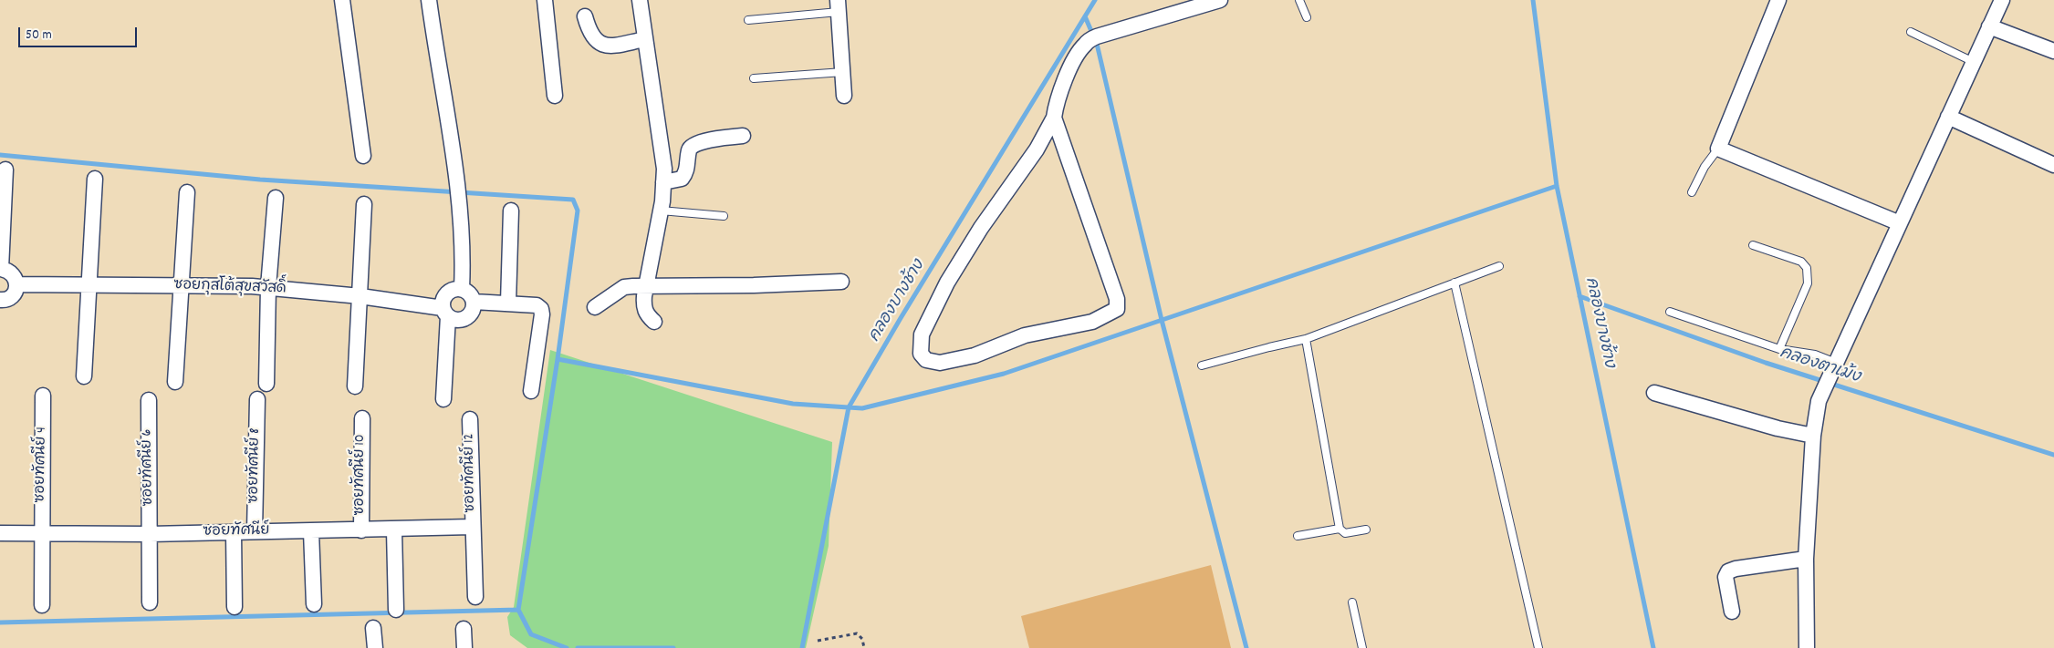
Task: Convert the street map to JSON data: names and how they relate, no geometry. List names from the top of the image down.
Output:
{
  "streets": {
    "street": [
      "ซอยกุสโต้สุขสวัสดิ์",
      "ซอยทัศนีย์ 4",
      "ซอยทัศนีย์ 8",
      "ซอยทัศนีย์ 6",
      "ซอยทัศนีย์ 12",
      "ซอยทัศนีย์ 10",
      "ซอยทัศนีย์"
    ]
  },
  "crossings": [
    ["ซอยทัศนีย์ 4", "ซอยทัศนีย์"],
    ["ซอยทัศนีย์ 8", "ซอยทัศนีย์"],
    ["ซอยทัศนีย์ 6", "ซอยทัศนีย์"],
    ["ซอยทัศนีย์ 12", "ซอยทัศนีย์"],
    ["ซอยทัศนีย์ 10", "ซอยทัศนีย์"]
  ],
  "water": ["คลองบางช้าง", "คลองตาเม้ง"],
  "scale_bar": "50 m"
}
